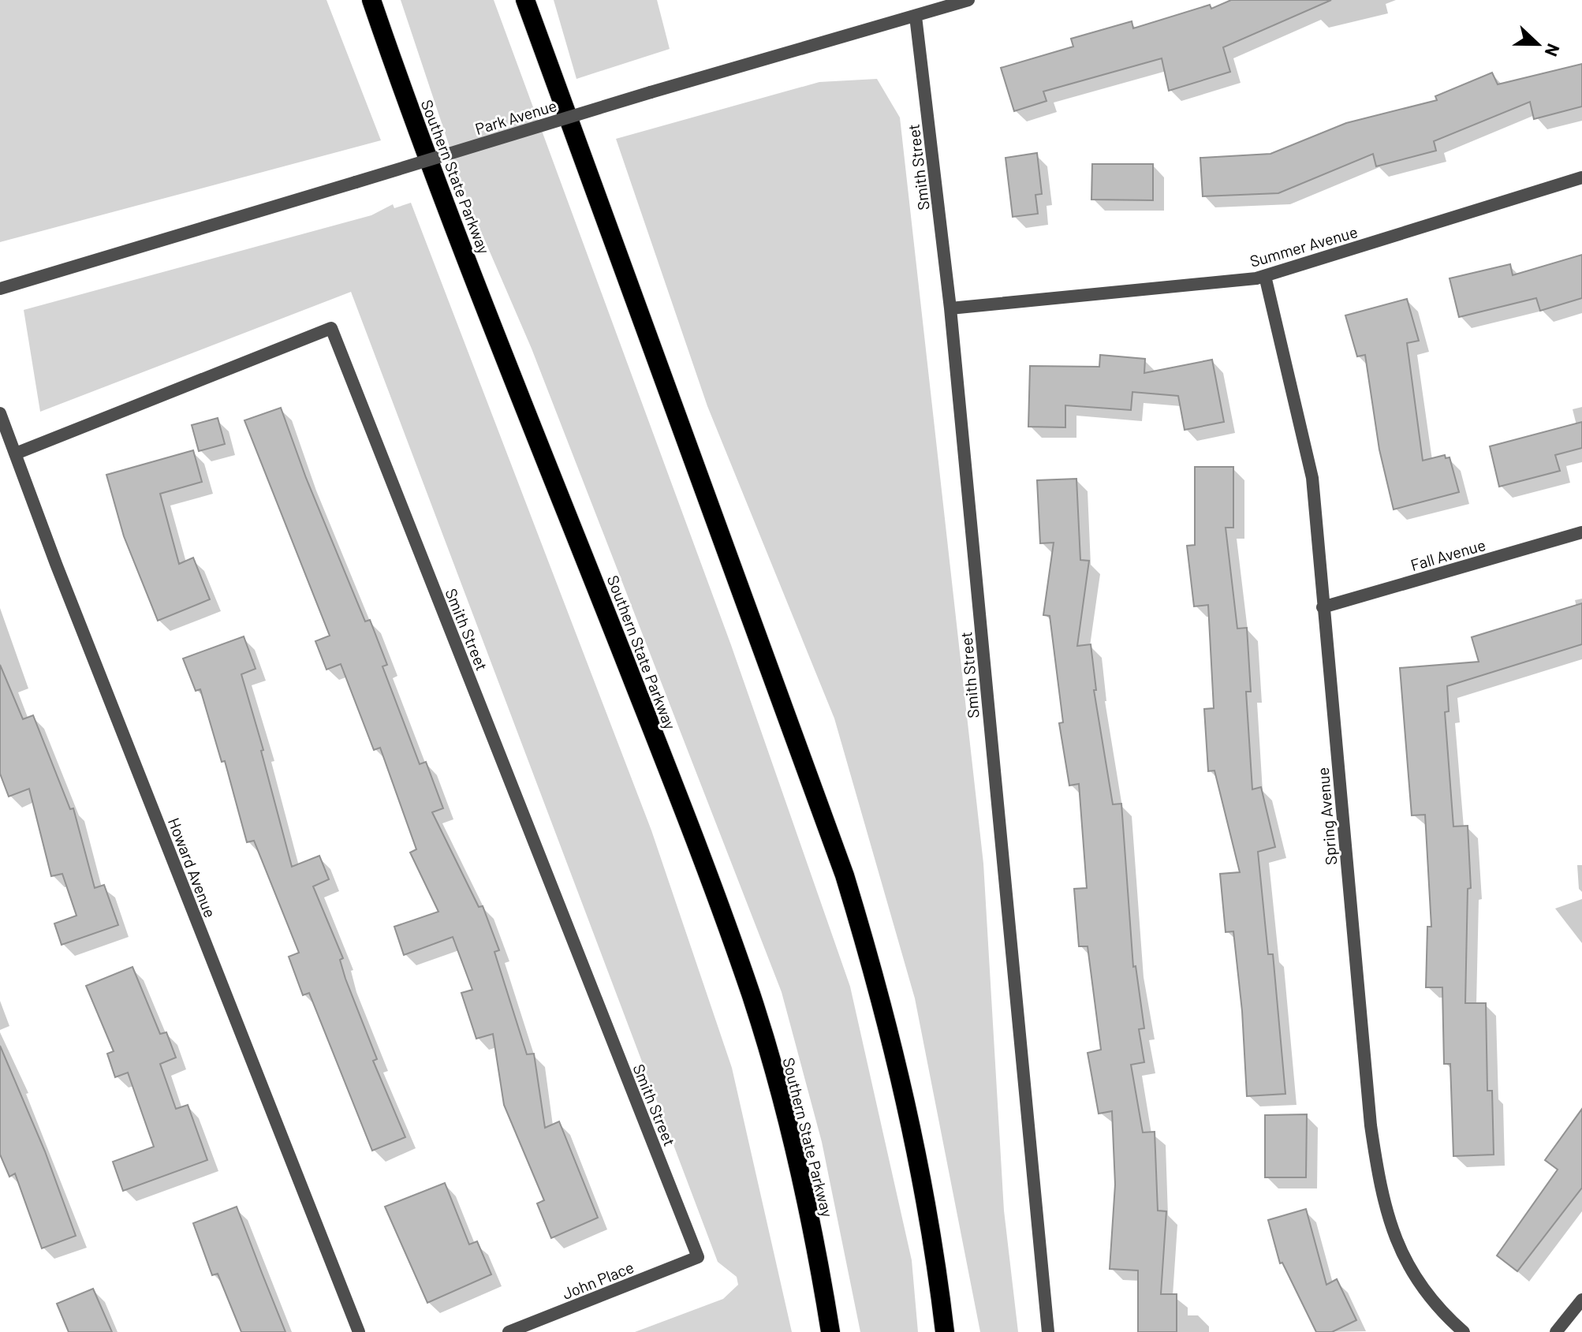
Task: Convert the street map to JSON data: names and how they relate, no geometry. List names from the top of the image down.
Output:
{
  "streets": {
    "highway": ["Southern State Parkway"],
    "street": [
      "Park Avenue",
      "Smith Street",
      "Summer Avenue",
      "Fall Avenue",
      "Spring Avenue",
      "Howard Avenue",
      "John Place"
    ]
  },
  "crossings": [
    ["Park Avenue", "Smith Street"],
    ["Smith Street", "Summer Avenue"],
    ["Smith Street", "Howard Avenue"],
    ["Smith Street", "John Place"],
    ["Summer Avenue", "Spring Avenue"],
    ["Fall Avenue", "Spring Avenue"]
  ],
  "north": "right"
}
